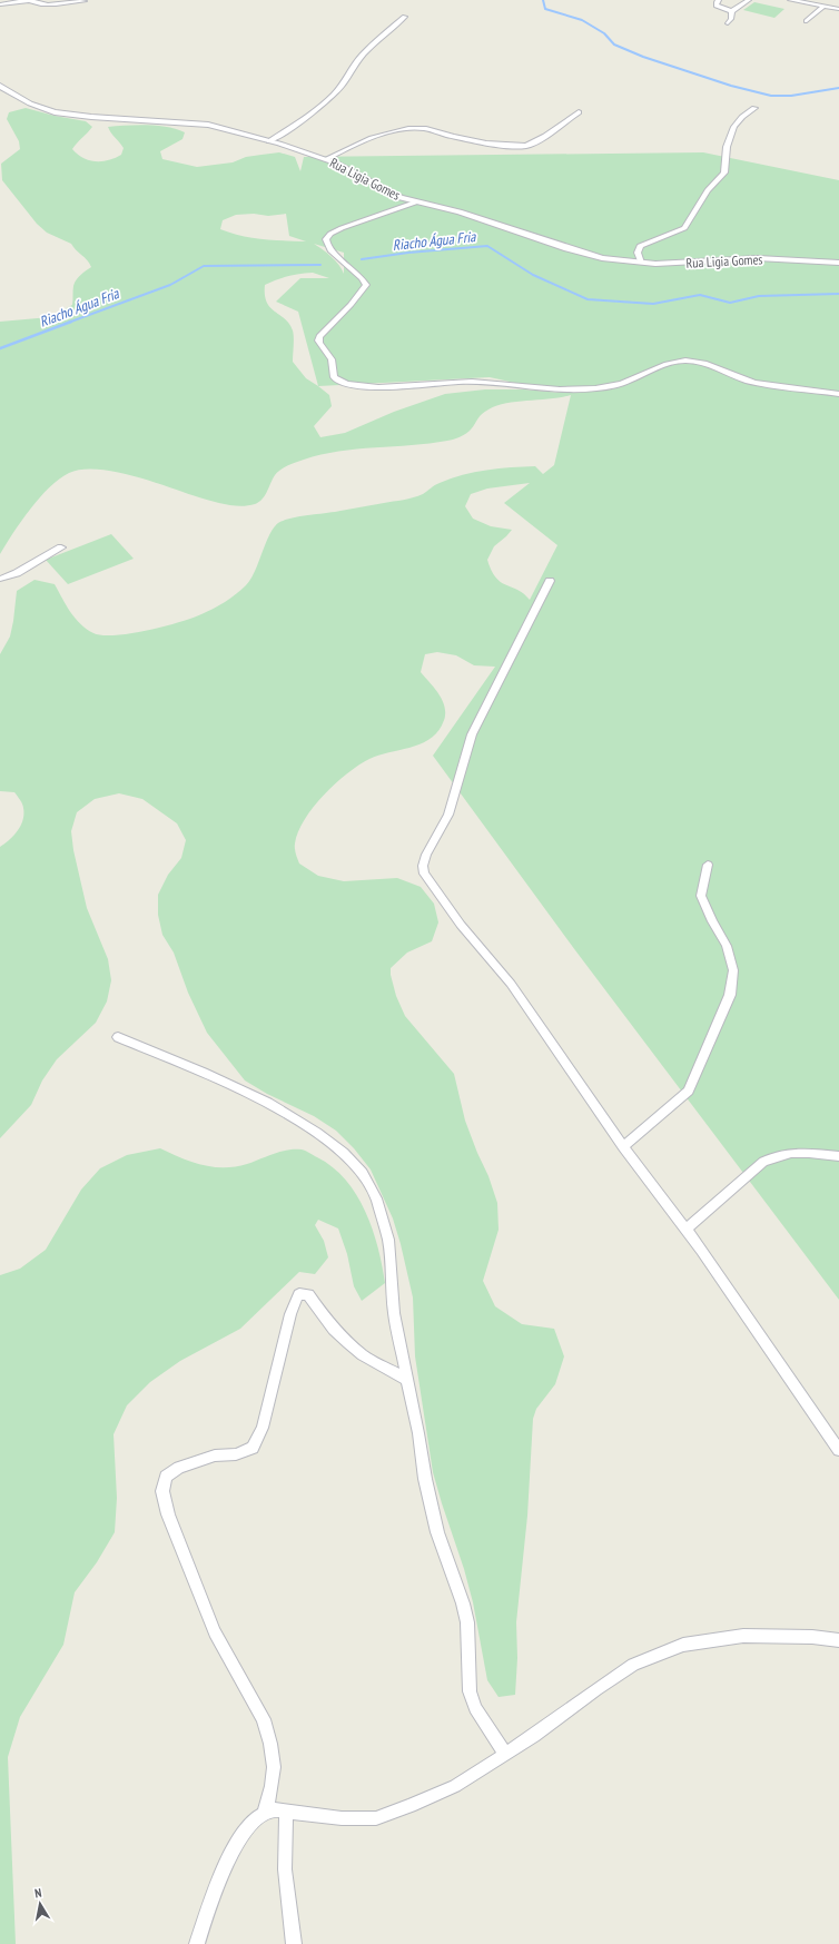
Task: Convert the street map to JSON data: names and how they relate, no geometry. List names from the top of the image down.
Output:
{
  "streets": {
    "street": ["Rua Ligia Gomes"]
  },
  "water": ["Riacho Água Fria"],
  "north": "top"
}
